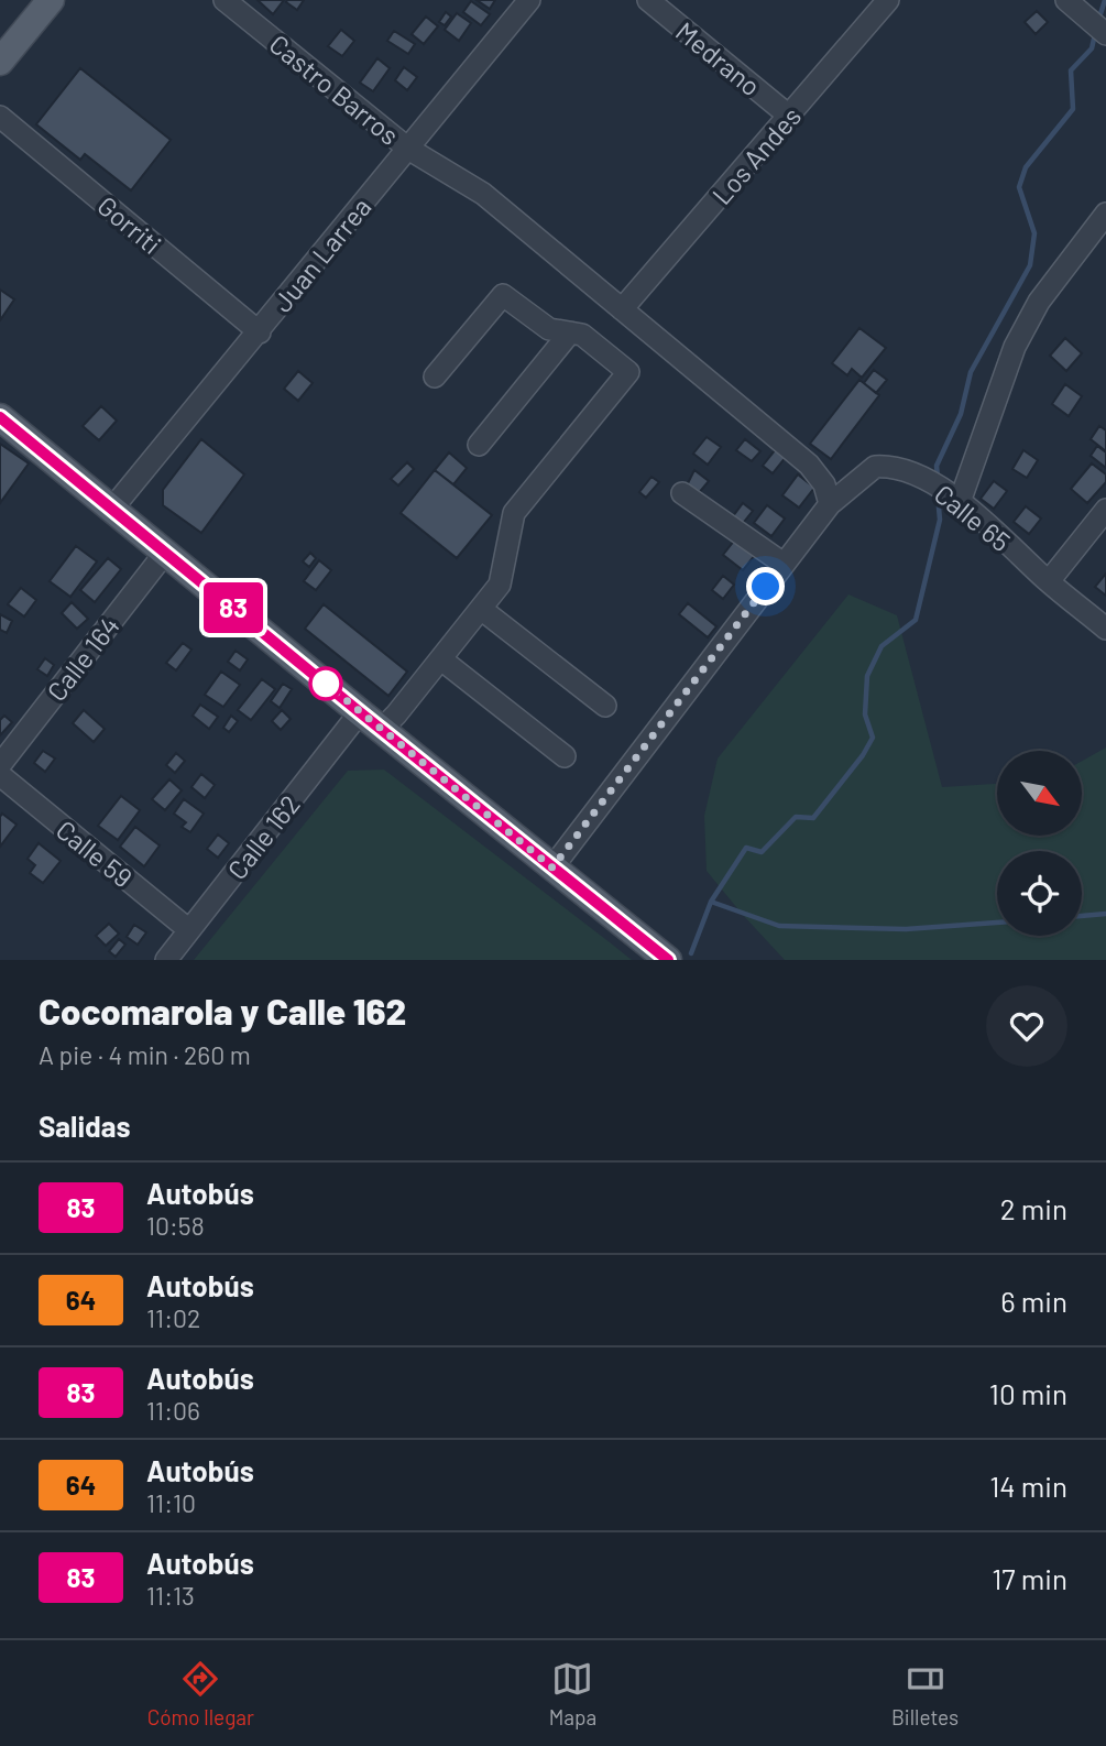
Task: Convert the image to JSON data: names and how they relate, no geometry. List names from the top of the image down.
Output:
{
  "streets": {
    "street": [
      "Medrano",
      "Castro Barros",
      "Los Andes",
      "Gorriti",
      "Juan Larrea",
      "Calle 65",
      "Calle 164",
      "Calle 162",
      "Calle 59"
    ]
  },
  "crossings": [
    ["Medrano", "Los Andes"],
    ["Castro Barros", "Los Andes"],
    ["Castro Barros", "Juan Larrea"],
    ["Castro Barros", "Calle 65"],
    ["Gorriti", "Juan Larrea"],
    ["Calle 162", "Calle 59"]
  ],
  "lines": ["bus line 83"],
  "north": "bottom right",
  "page": {
    "on_map": "83",
    "heading": [
      ["Cocomarola y Calle 162", "A pie · 4 min · 260 m"],
      "Salidas"
    ],
    "list": [
      {
        "mark": "83",
        "name": "Autobús",
        "note": "10:58",
        "value": "2 min"
      },
      {
        "mark": "64",
        "name": "Autobús",
        "note": "11:02",
        "value": "6 min"
      },
      {
        "mark": "83",
        "name": "Autobús",
        "note": "11:06",
        "value": "10 min"
      },
      {
        "mark": "64",
        "name": "Autobús",
        "note": "11:10",
        "value": "14 min"
      },
      {
        "mark": "83",
        "name": "Autobús",
        "note": "11:13",
        "value": "17 min"
      }
    ],
    "tabs": ["Cómo llegar", "Mapa", "Billetes"]
  }
}
